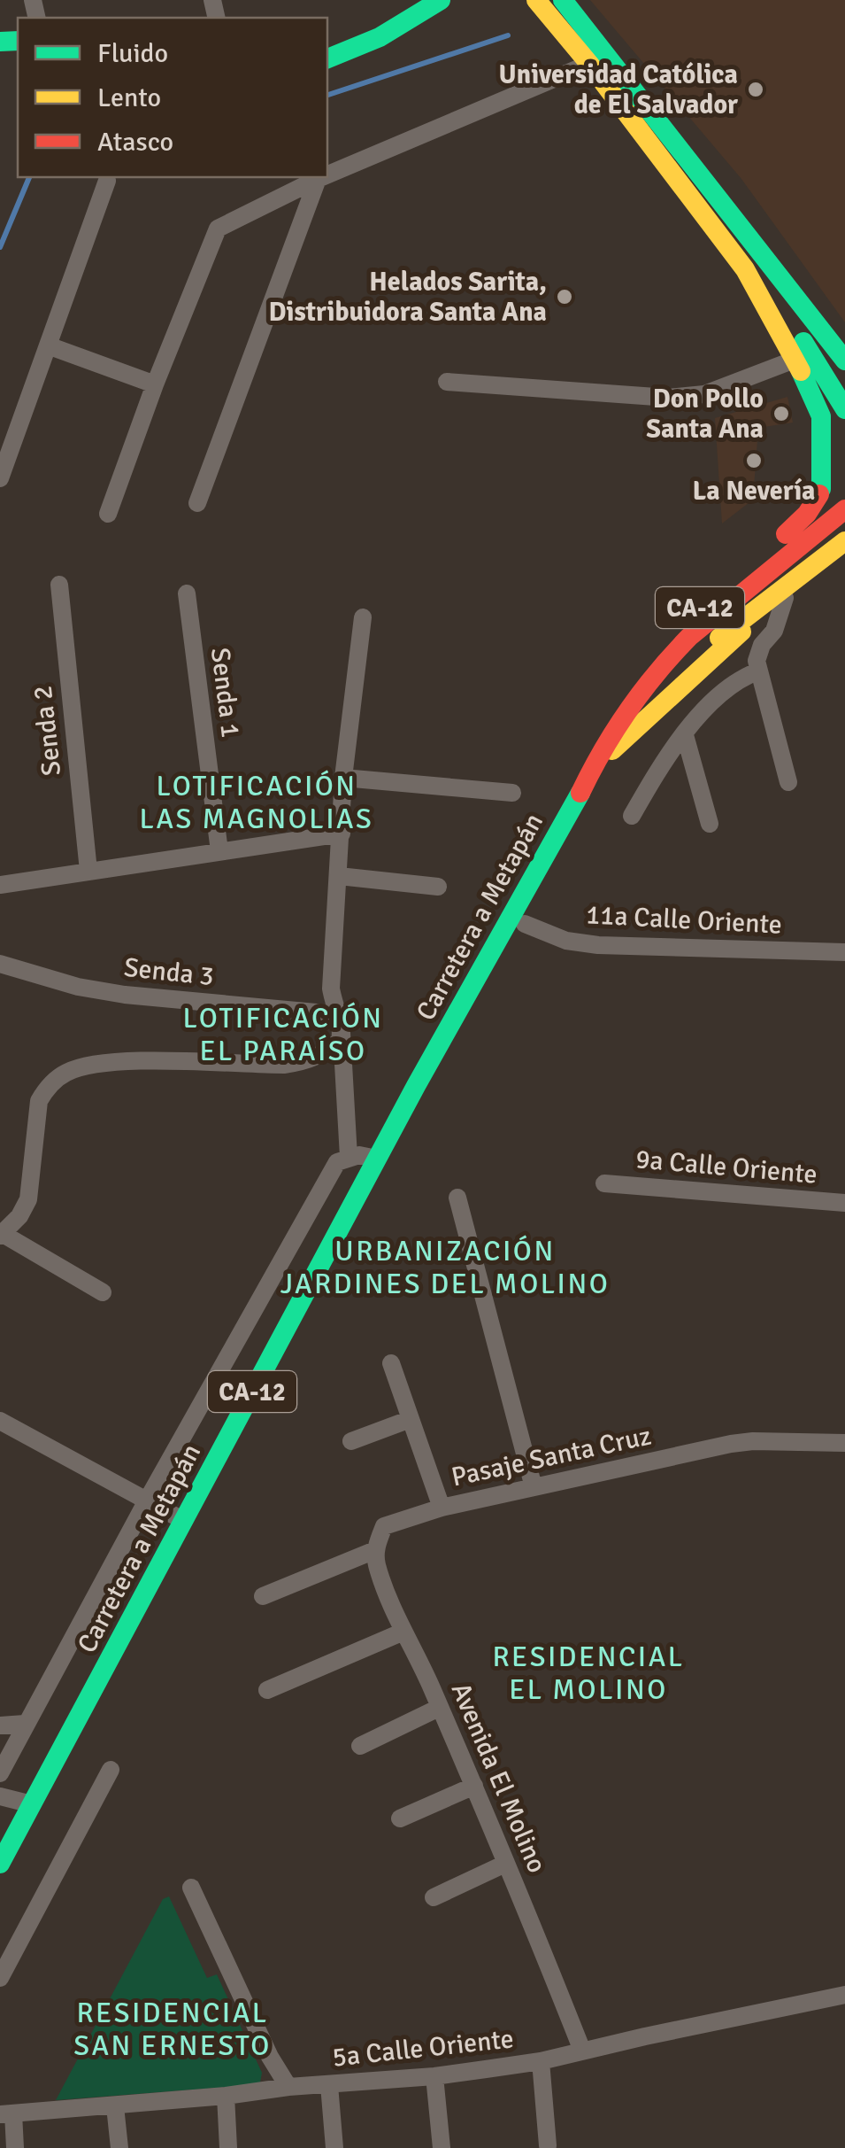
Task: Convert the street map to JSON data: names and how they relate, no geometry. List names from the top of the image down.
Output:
{
  "streets": {
    "main road": ["CA-12", "Carretera a Metapán"],
    "street": [
      "Senda 1",
      "Senda 2",
      "11a Calle Oriente",
      "Senda 3",
      "9a Calle Oriente",
      "Pasaje Santa Cruz",
      "Avenida El Molino",
      "5a Calle Oriente"
    ]
  },
  "crossings": [
    ["CA-12", "Carretera a Metapán"],
    ["Carretera a Metapán", "11a Calle Oriente"],
    ["Pasaje Santa Cruz", "Avenida El Molino"],
    ["Avenida El Molino", "5a Calle Oriente"]
  ],
  "districts": [
    "LOTIFICACIÓN LAS MAGNOLIAS",
    "LOTIFICACIÓN EL PARAÍSO",
    "URBANIZACIÓN JARDINES DEL MOLINO",
    "RESIDENCIAL EL MOLINO",
    "RESIDENCIAL SAN ERNESTO"
  ],
  "places": [
    "Universidad Católica de El Salvador",
    "Helados Sarita, Distribuidora Santa Ana",
    "Don Pollo Santa Ana",
    "La Nevería"
  ],
  "legend": ["Fluido", "Lento", "Atasco"]
}
